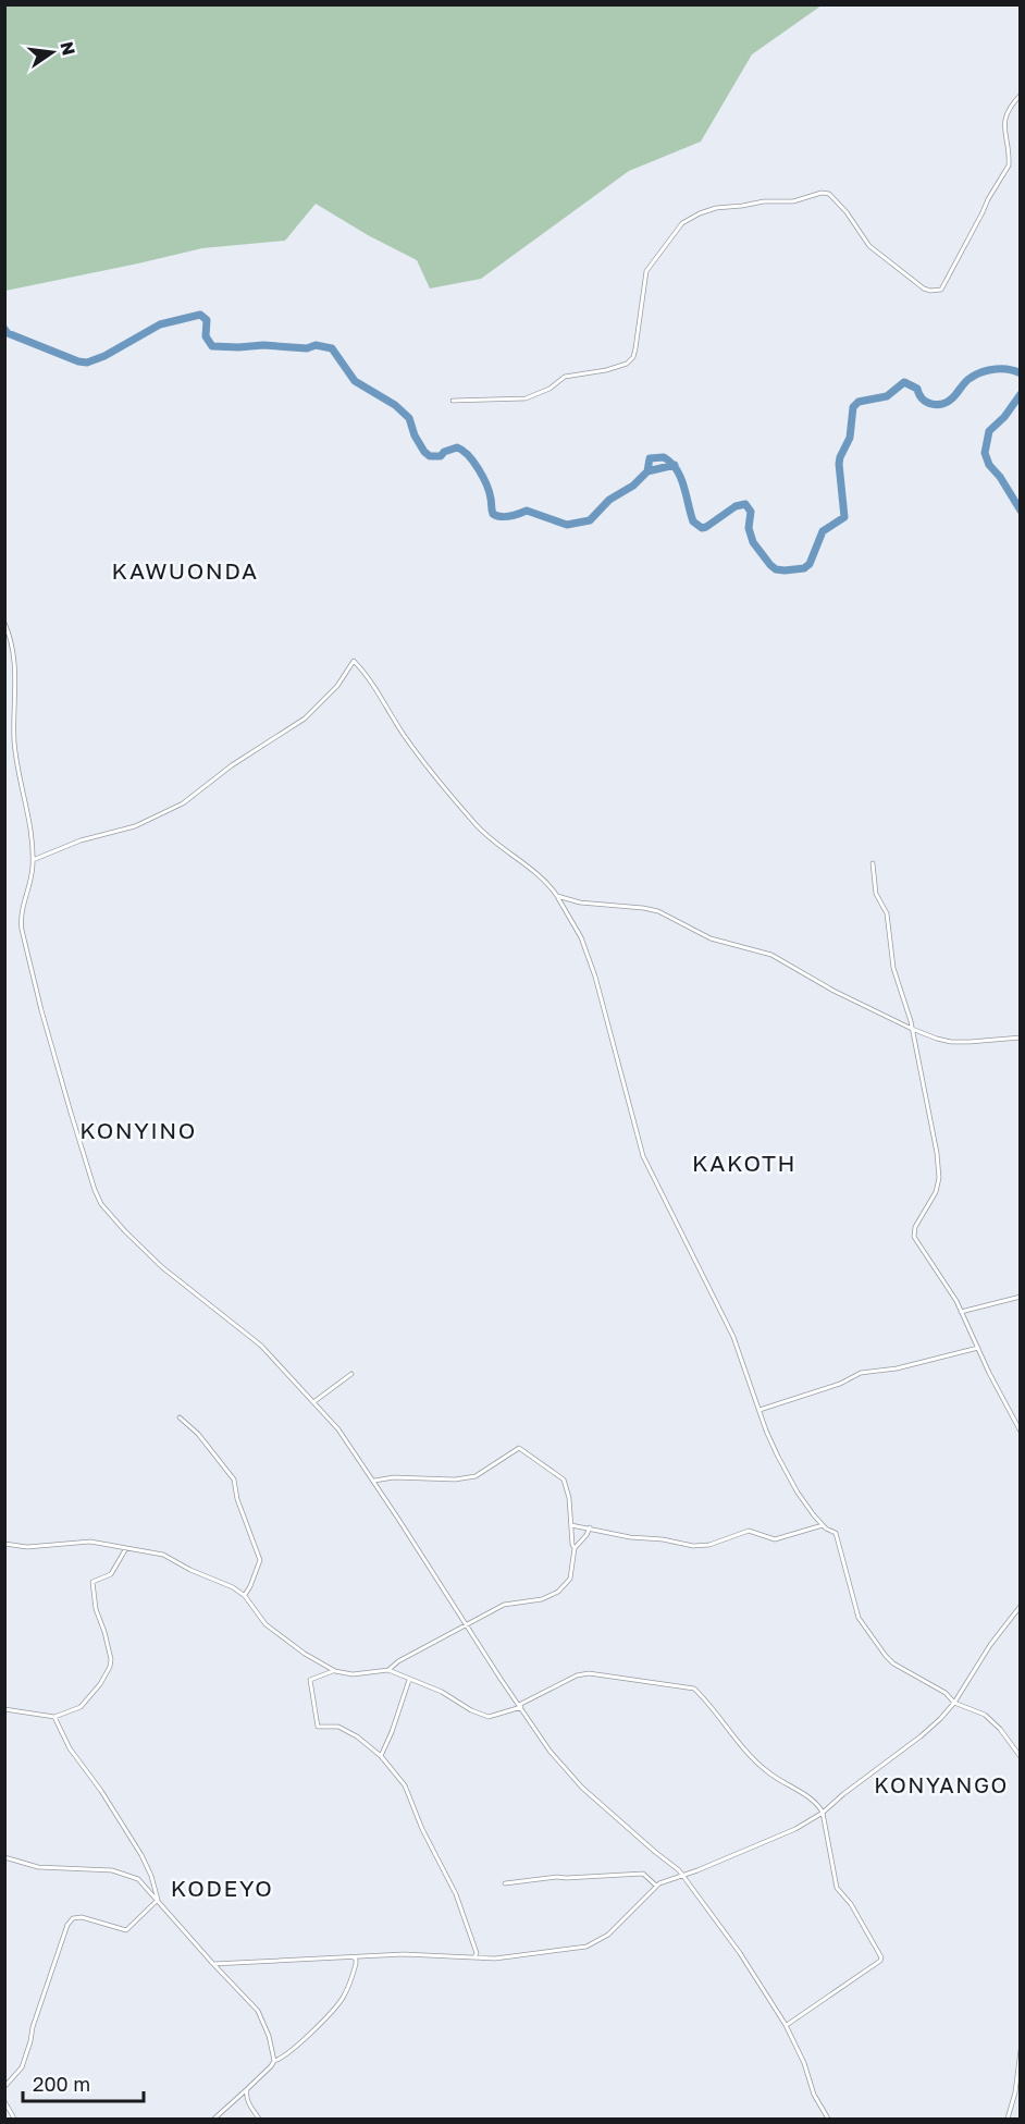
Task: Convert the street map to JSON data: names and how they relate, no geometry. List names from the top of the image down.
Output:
{
  "districts": [
    "KAWUONDA",
    "KONYINO",
    "KAKOTH",
    "KONYANGO",
    "KODEYO"
  ],
  "scale_bar": "200 m",
  "north": "right"
}
